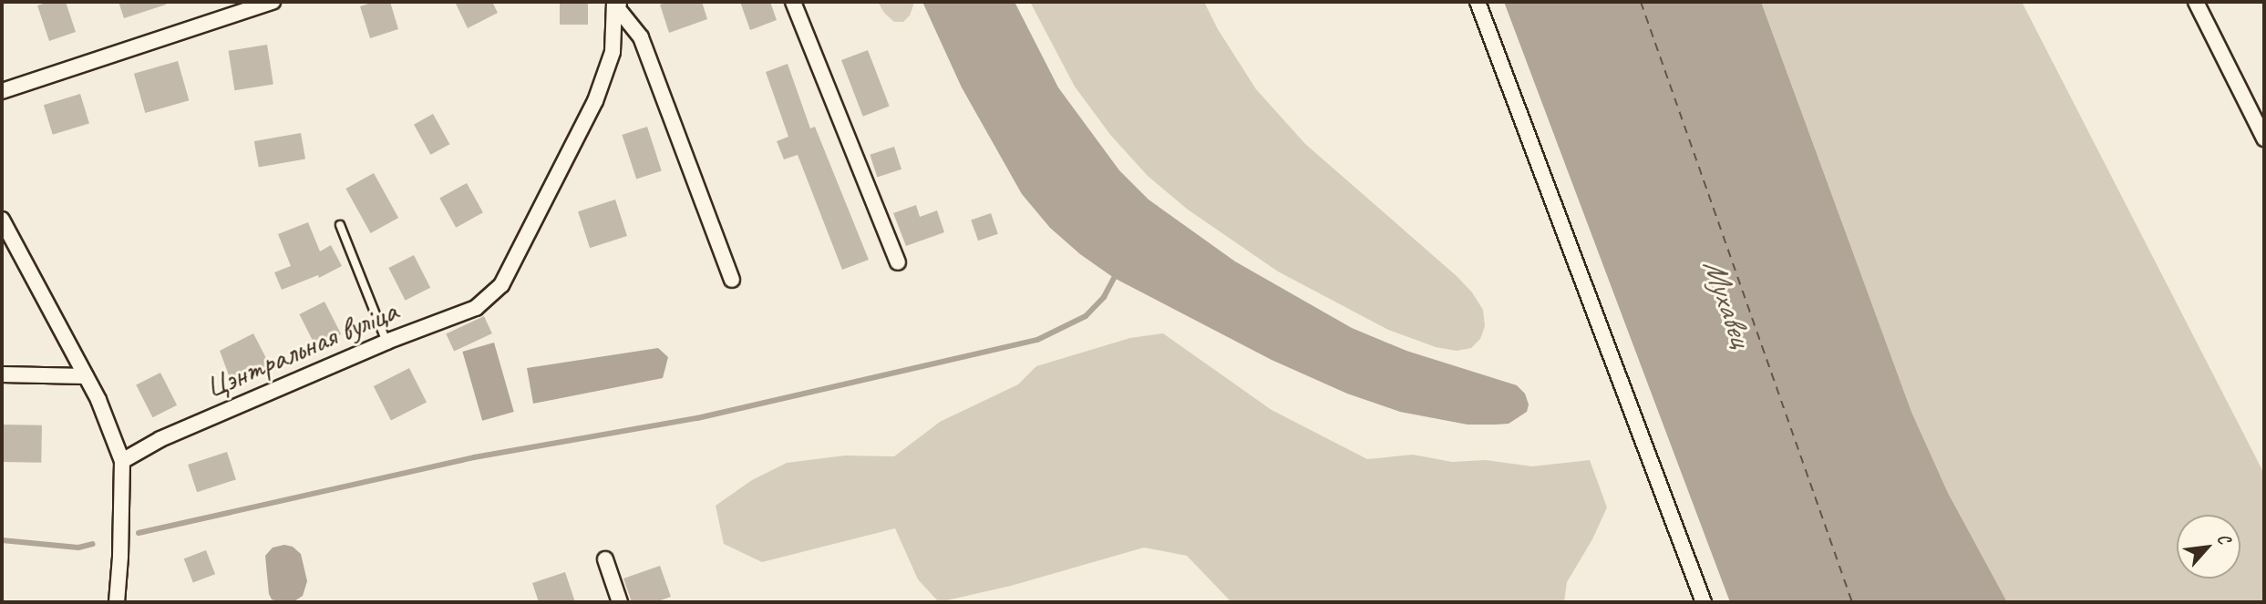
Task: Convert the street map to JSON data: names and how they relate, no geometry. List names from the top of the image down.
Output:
{
  "streets": {
    "street": ["Цэнтральная вуліца"]
  },
  "water": ["Мухавец"],
  "north": "top right"
}
